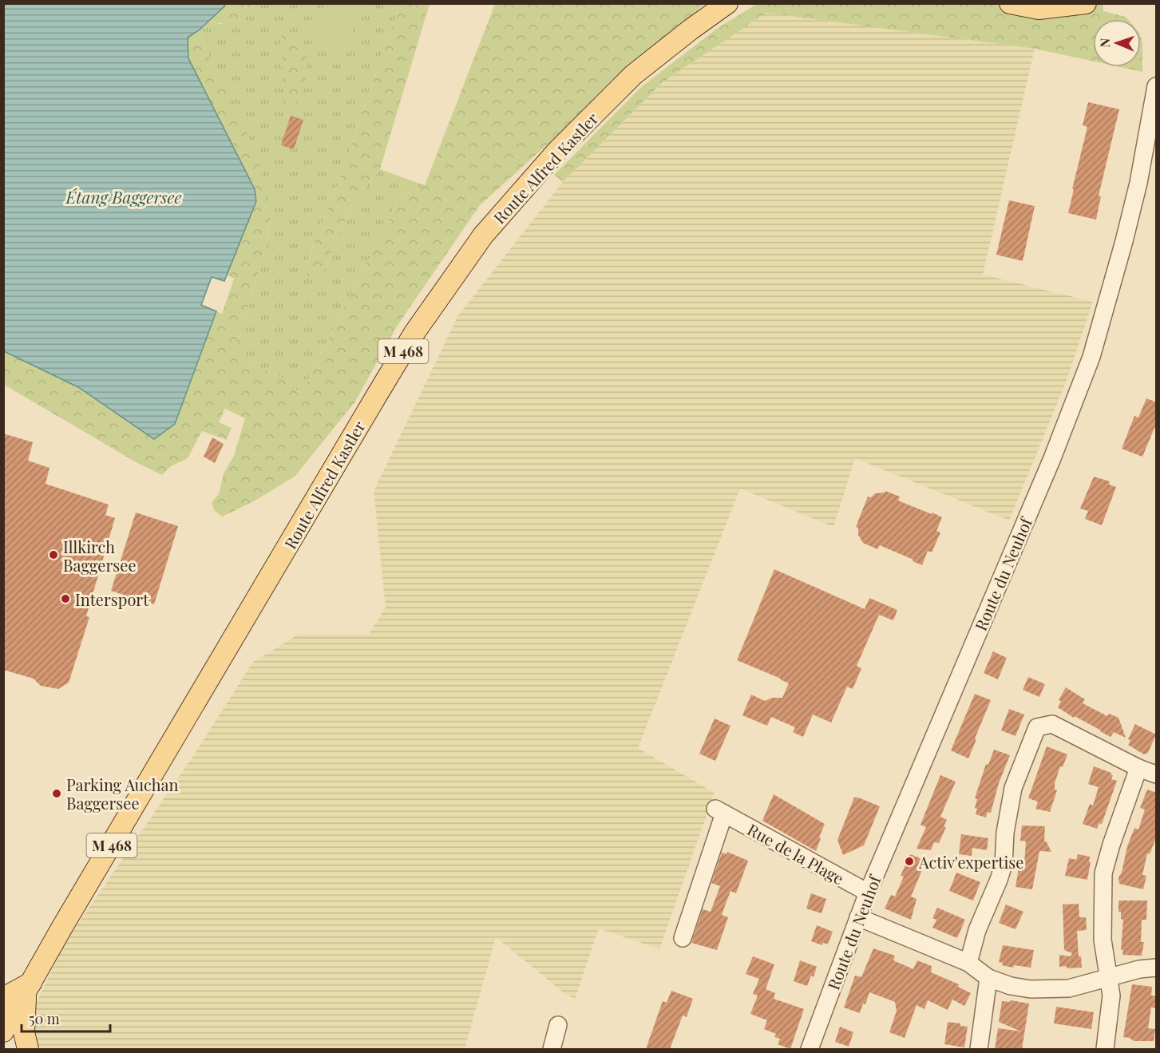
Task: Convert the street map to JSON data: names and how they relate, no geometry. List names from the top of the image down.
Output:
{
  "streets": {
    "main road": ["Route Alfred Kastler", "M 468"],
    "street": ["Route du Neuhof", "Rue de la Plage"]
  },
  "crossings": [
    ["Route du Neuhof", "Rue de la Plage"]
  ],
  "water": ["Étang Baggersee"],
  "places": [
    "Illkirch Baggersee",
    "Intersport",
    "Parking Auchan Baggersee",
    "Activ'expertise"
  ],
  "scale_bar": "50 m",
  "north": "left"
}
